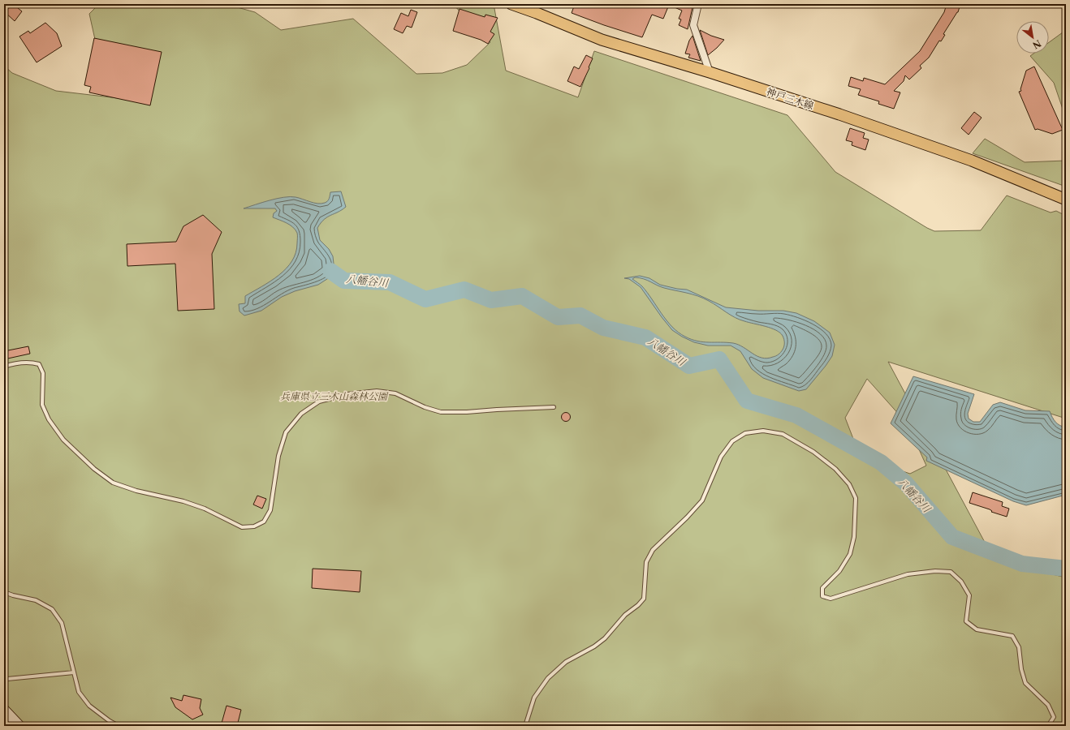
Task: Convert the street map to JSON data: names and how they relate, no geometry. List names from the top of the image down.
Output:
{
  "streets": {
    "main road": ["神戸三木線"]
  },
  "water": ["八幡谷川"],
  "parks": ["兵庫県立三木山森林公園"],
  "north": "bottom right"
}
